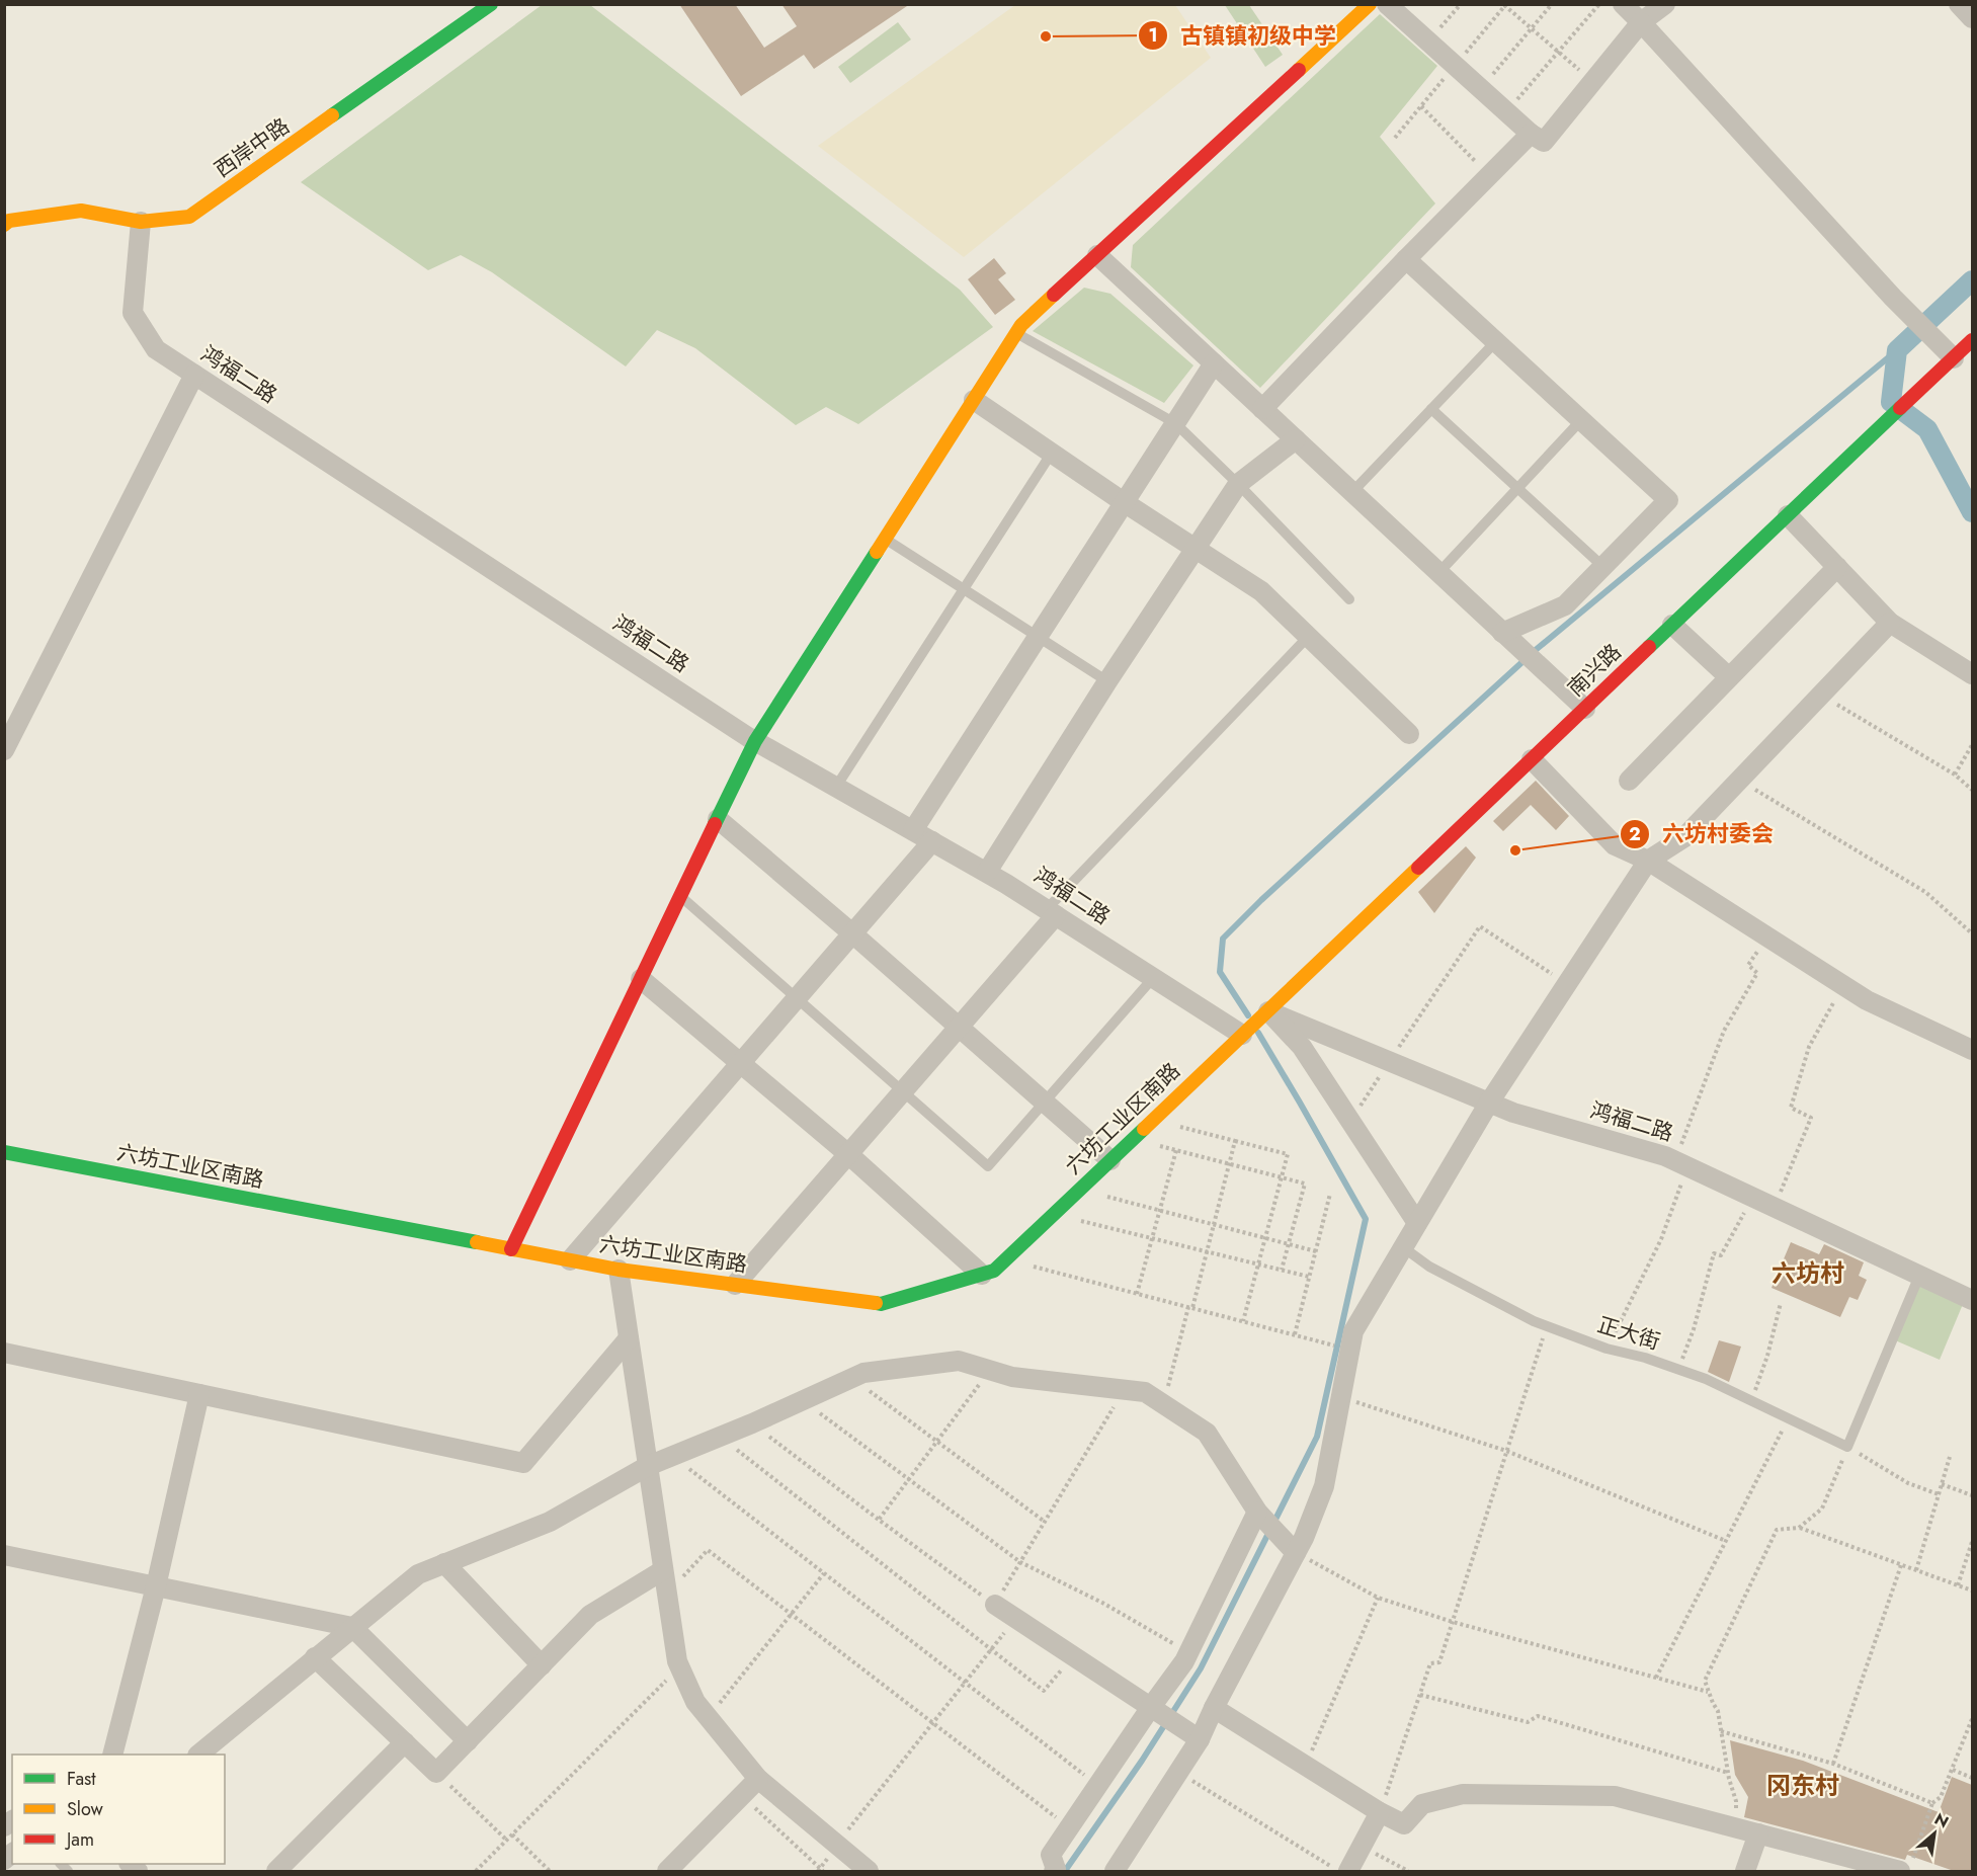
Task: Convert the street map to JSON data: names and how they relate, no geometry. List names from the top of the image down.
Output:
{
  "streets": {
    "main road": ["西岸中路", "南兴路", "六坊工业区南路"],
    "street": ["鸿福二路"],
    "lane": ["正大街"]
  },
  "crossings": [
    ["西岸中路", "鸿福二路"],
    ["鸿福二路", "南兴路"],
    ["鸿福二路", "六坊工业区南路"],
    ["南兴路", "六坊工业区南路"]
  ],
  "districts": ["六坊村", "冈东村"],
  "places": ["古镇镇初级中学", "六坊村委会"],
  "legend": ["Fast", "Slow", "Jam"],
  "north": "top right"
}
